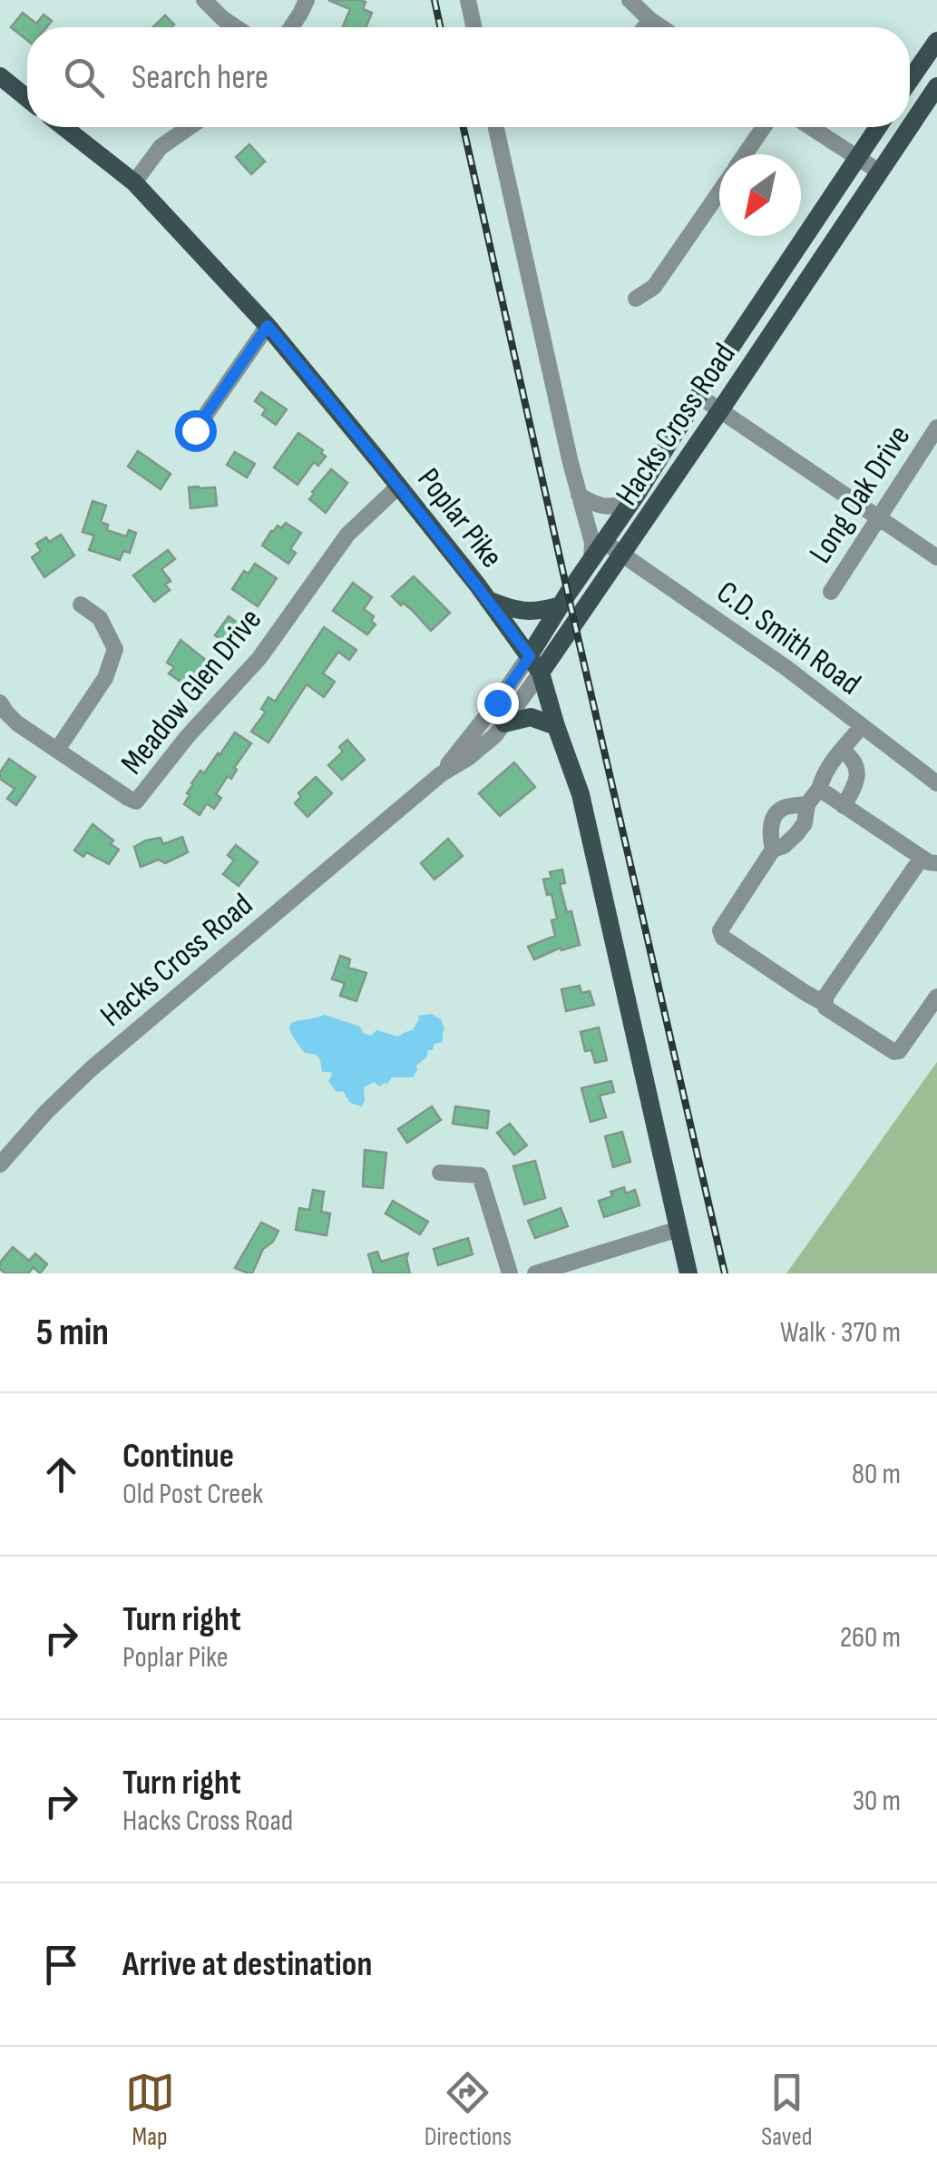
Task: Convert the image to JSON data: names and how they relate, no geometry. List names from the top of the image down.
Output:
{
  "streets": {
    "main road": ["Hacks Cross Road", "Poplar Pike"],
    "street": ["Long Oak Drive", "C.D. Smith Road", "Meadow Glen Drive"]
  },
  "crossings": [
    ["Hacks Cross Road", "Poplar Pike"],
    ["Hacks Cross Road", "C.D. Smith Road"],
    ["Poplar Pike", "Meadow Glen Drive"]
  ],
  "north": "bottom left",
  "page": {
    "search": "Search here",
    "heading": ["5 min", "Walk · 370 m"],
    "list": [
      ["Continue", "Old Post Creek", "80 m"],
      ["Turn right", "Poplar Pike", "260 m"],
      ["Turn right", "Hacks Cross Road", "30 m"],
      "Arrive at destination"
    ],
    "nav": ["Map", "Directions", "Saved"]
  }
}
